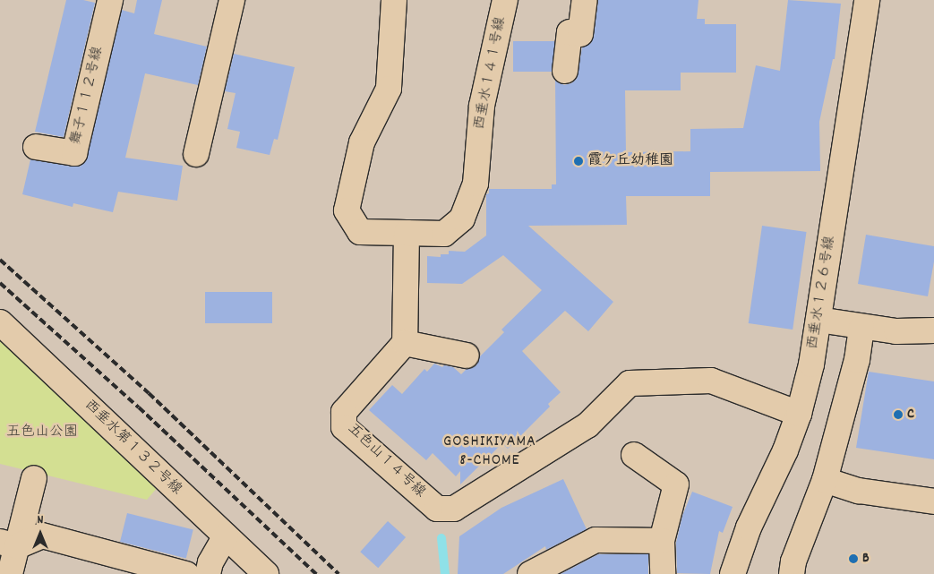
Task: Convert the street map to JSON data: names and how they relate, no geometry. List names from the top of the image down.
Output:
{
  "streets": {
    "street": [
      "西垂水１４１号線",
      "舞子１１２号線",
      "西垂水１２６号線",
      "西垂水第１３２号線",
      "五色山１４号線"
    ]
  },
  "crossings": [
    ["西垂水１２６号線", "五色山１４号線"]
  ],
  "districts": ["GOSHIKIYAMA 8-CHOME"],
  "parks": ["五色山公園"],
  "places": ["霞ケ丘幼稚園", "C", "B"],
  "north": "top"
}
